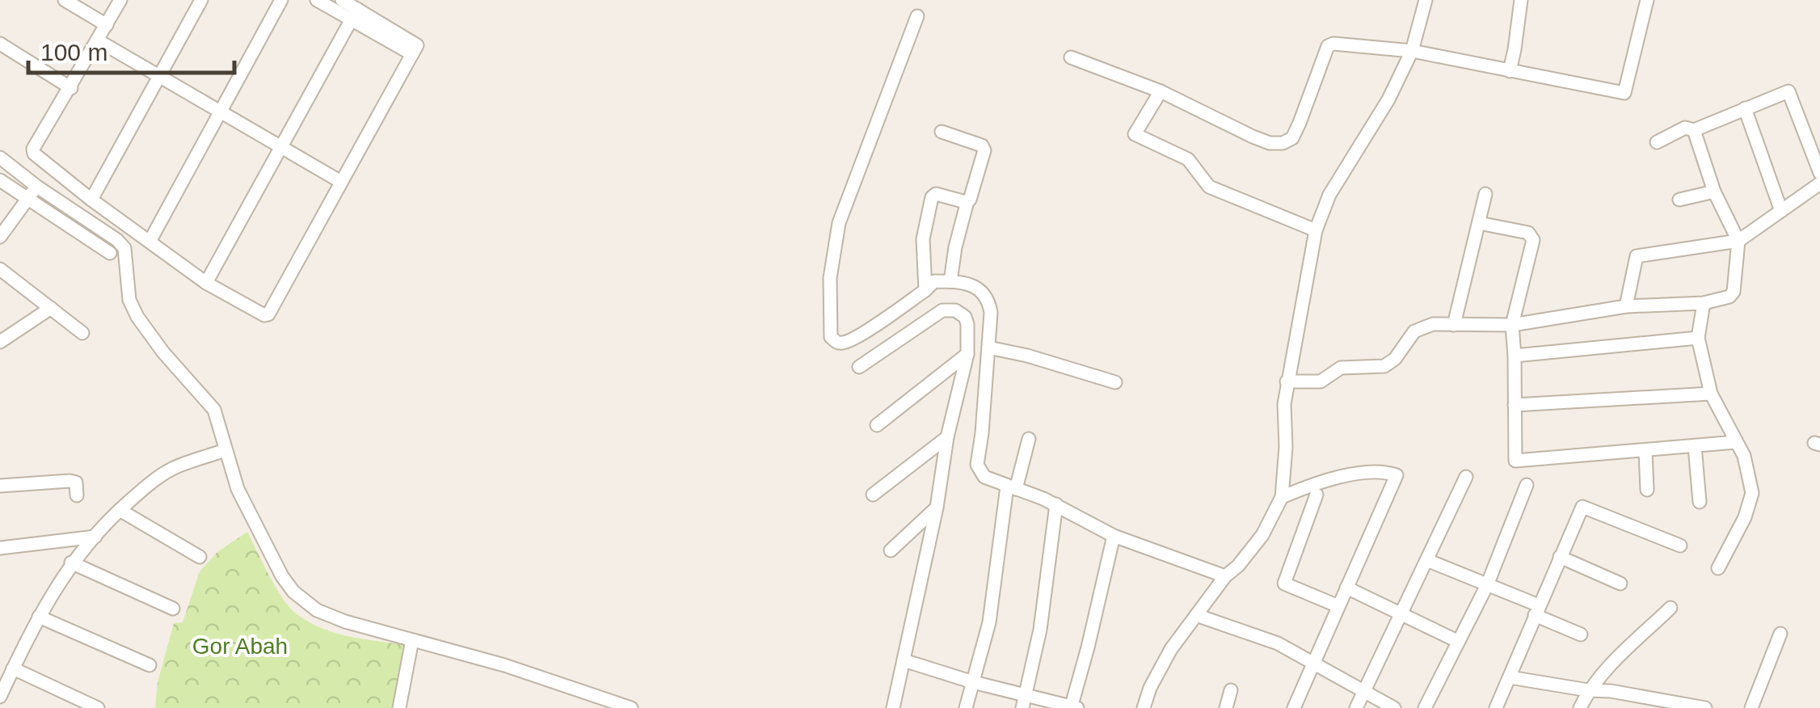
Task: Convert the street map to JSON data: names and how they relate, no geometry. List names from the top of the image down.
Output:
{
  "parks": ["Gor Abah"],
  "scale_bar": "100 m"
}
